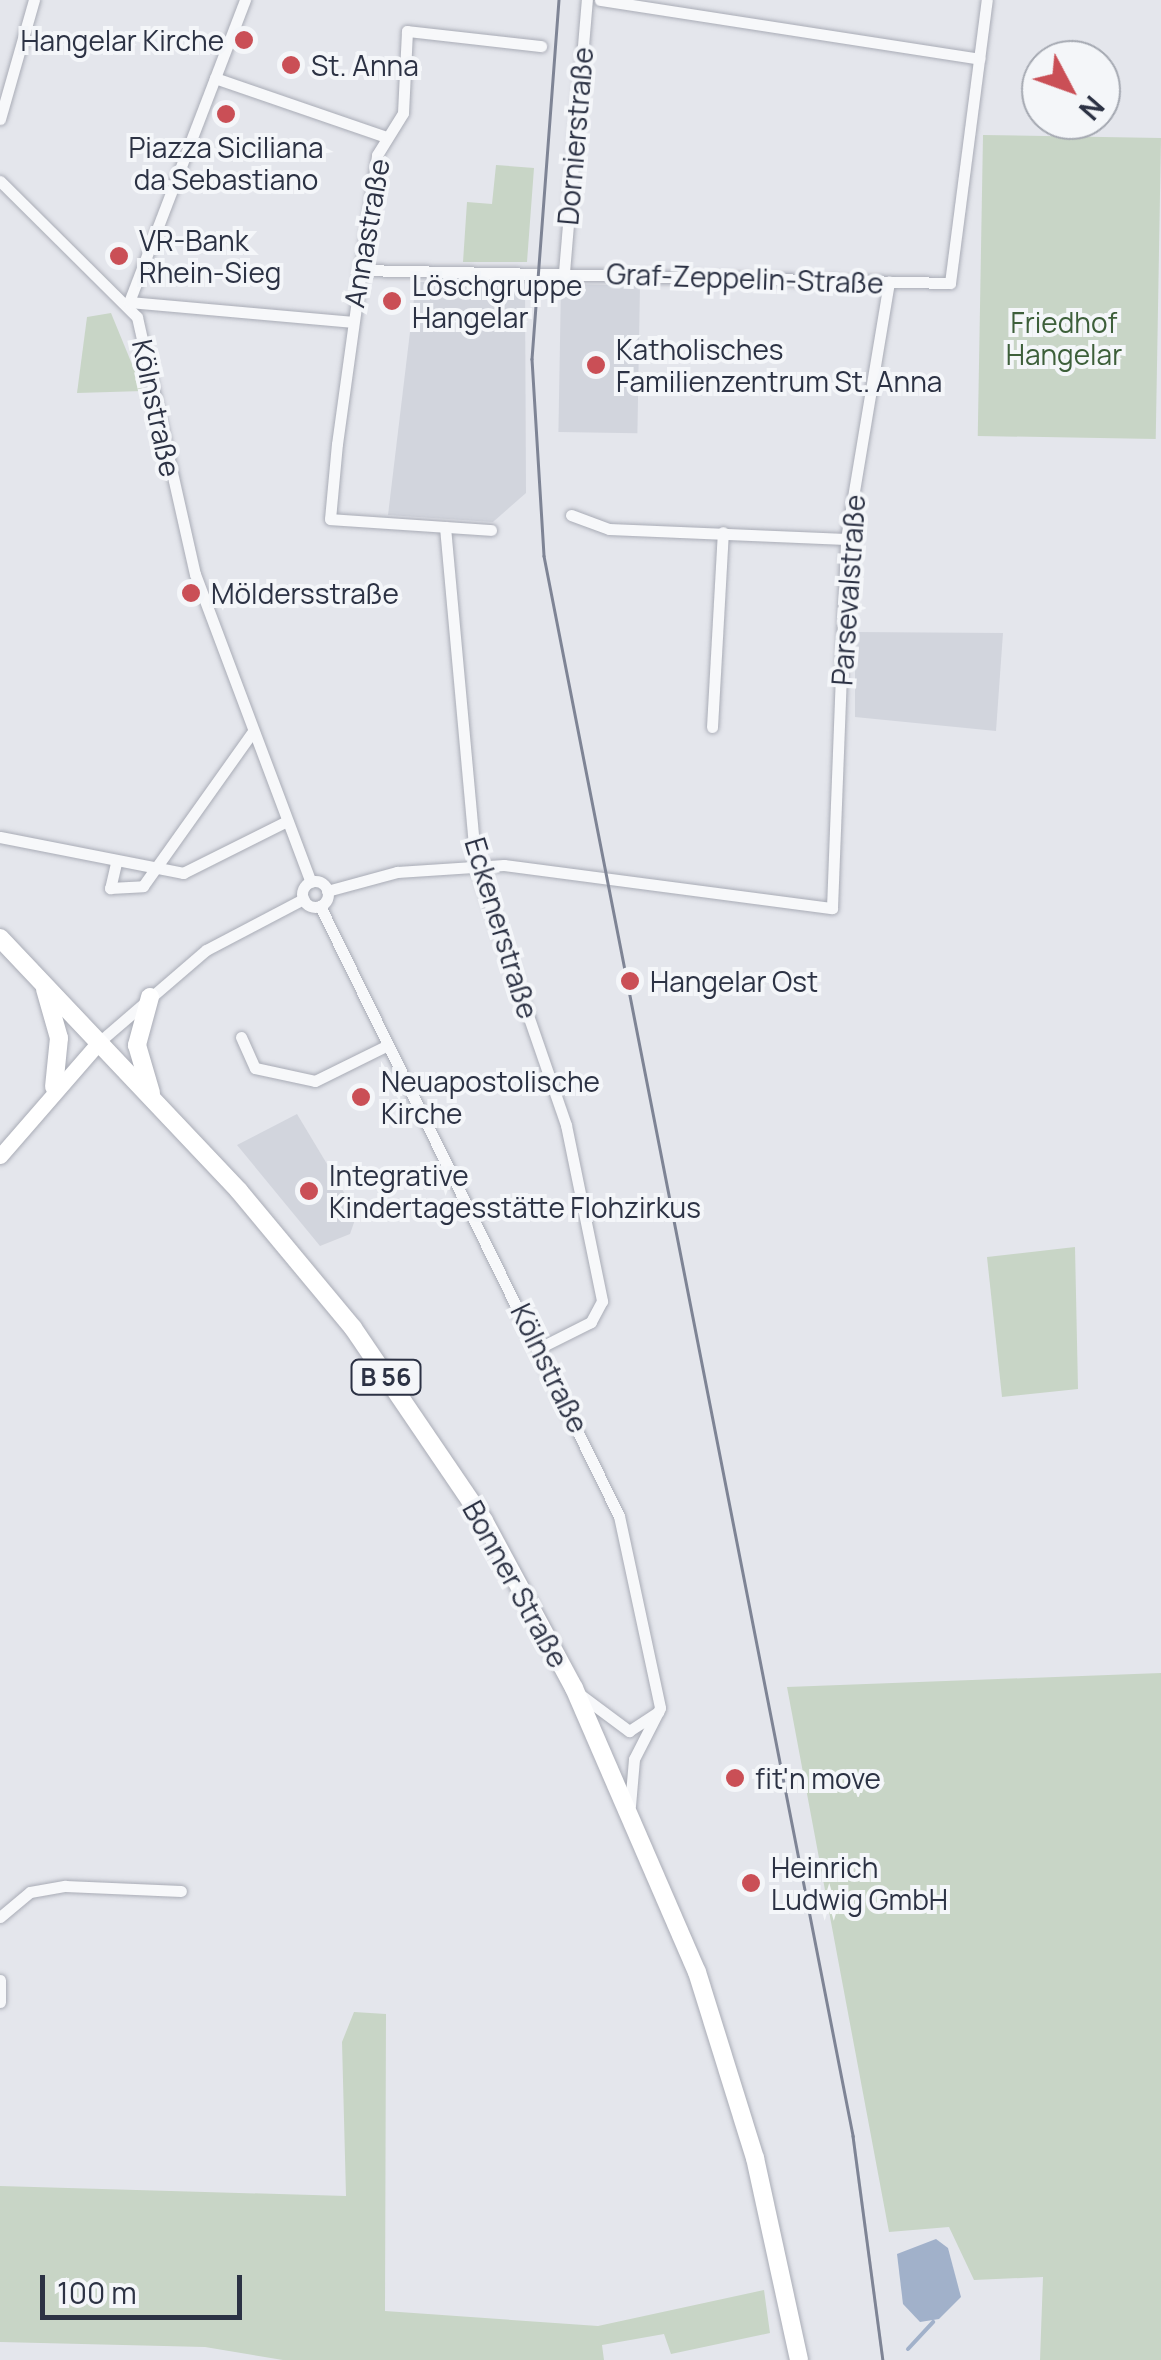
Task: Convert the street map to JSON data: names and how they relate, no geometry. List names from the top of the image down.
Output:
{
  "streets": {
    "main road": ["B 56", "Bonner Straße"],
    "street": [
      "Dornierstraße",
      "Annastraße",
      "Graf-Zeppelin-Straße",
      "Kölnstraße",
      "Parsevalstraße",
      "Eckenerstraße"
    ]
  },
  "crossings": [
    ["Dornierstraße", "Graf-Zeppelin-Straße"],
    ["Annastraße", "Graf-Zeppelin-Straße"],
    ["Annastraße", "Eckenerstraße"],
    ["Graf-Zeppelin-Straße", "Parsevalstraße"],
    ["Kölnstraße", "Eckenerstraße"],
    ["Parsevalstraße", "Eckenerstraße"]
  ],
  "parks": ["Friedhof Hangelar"],
  "places": [
    "Hangelar Kirche",
    "St. Anna",
    "Piazza Siciliana da Sebastiano",
    "VR-Bank Rhein-Sieg",
    "Löschgruppe Hangelar",
    "Katholisches Familienzentrum St. Anna",
    "Möldersstraße",
    "Hangelar Ost",
    "Neuapostolische Kirche",
    "Integrative Kindertagesstätte Flohzirkus",
    "fit'n move",
    "Heinrich Ludwig GmbH"
  ],
  "scale_bar": "100 m",
  "north": "bottom right"
}
